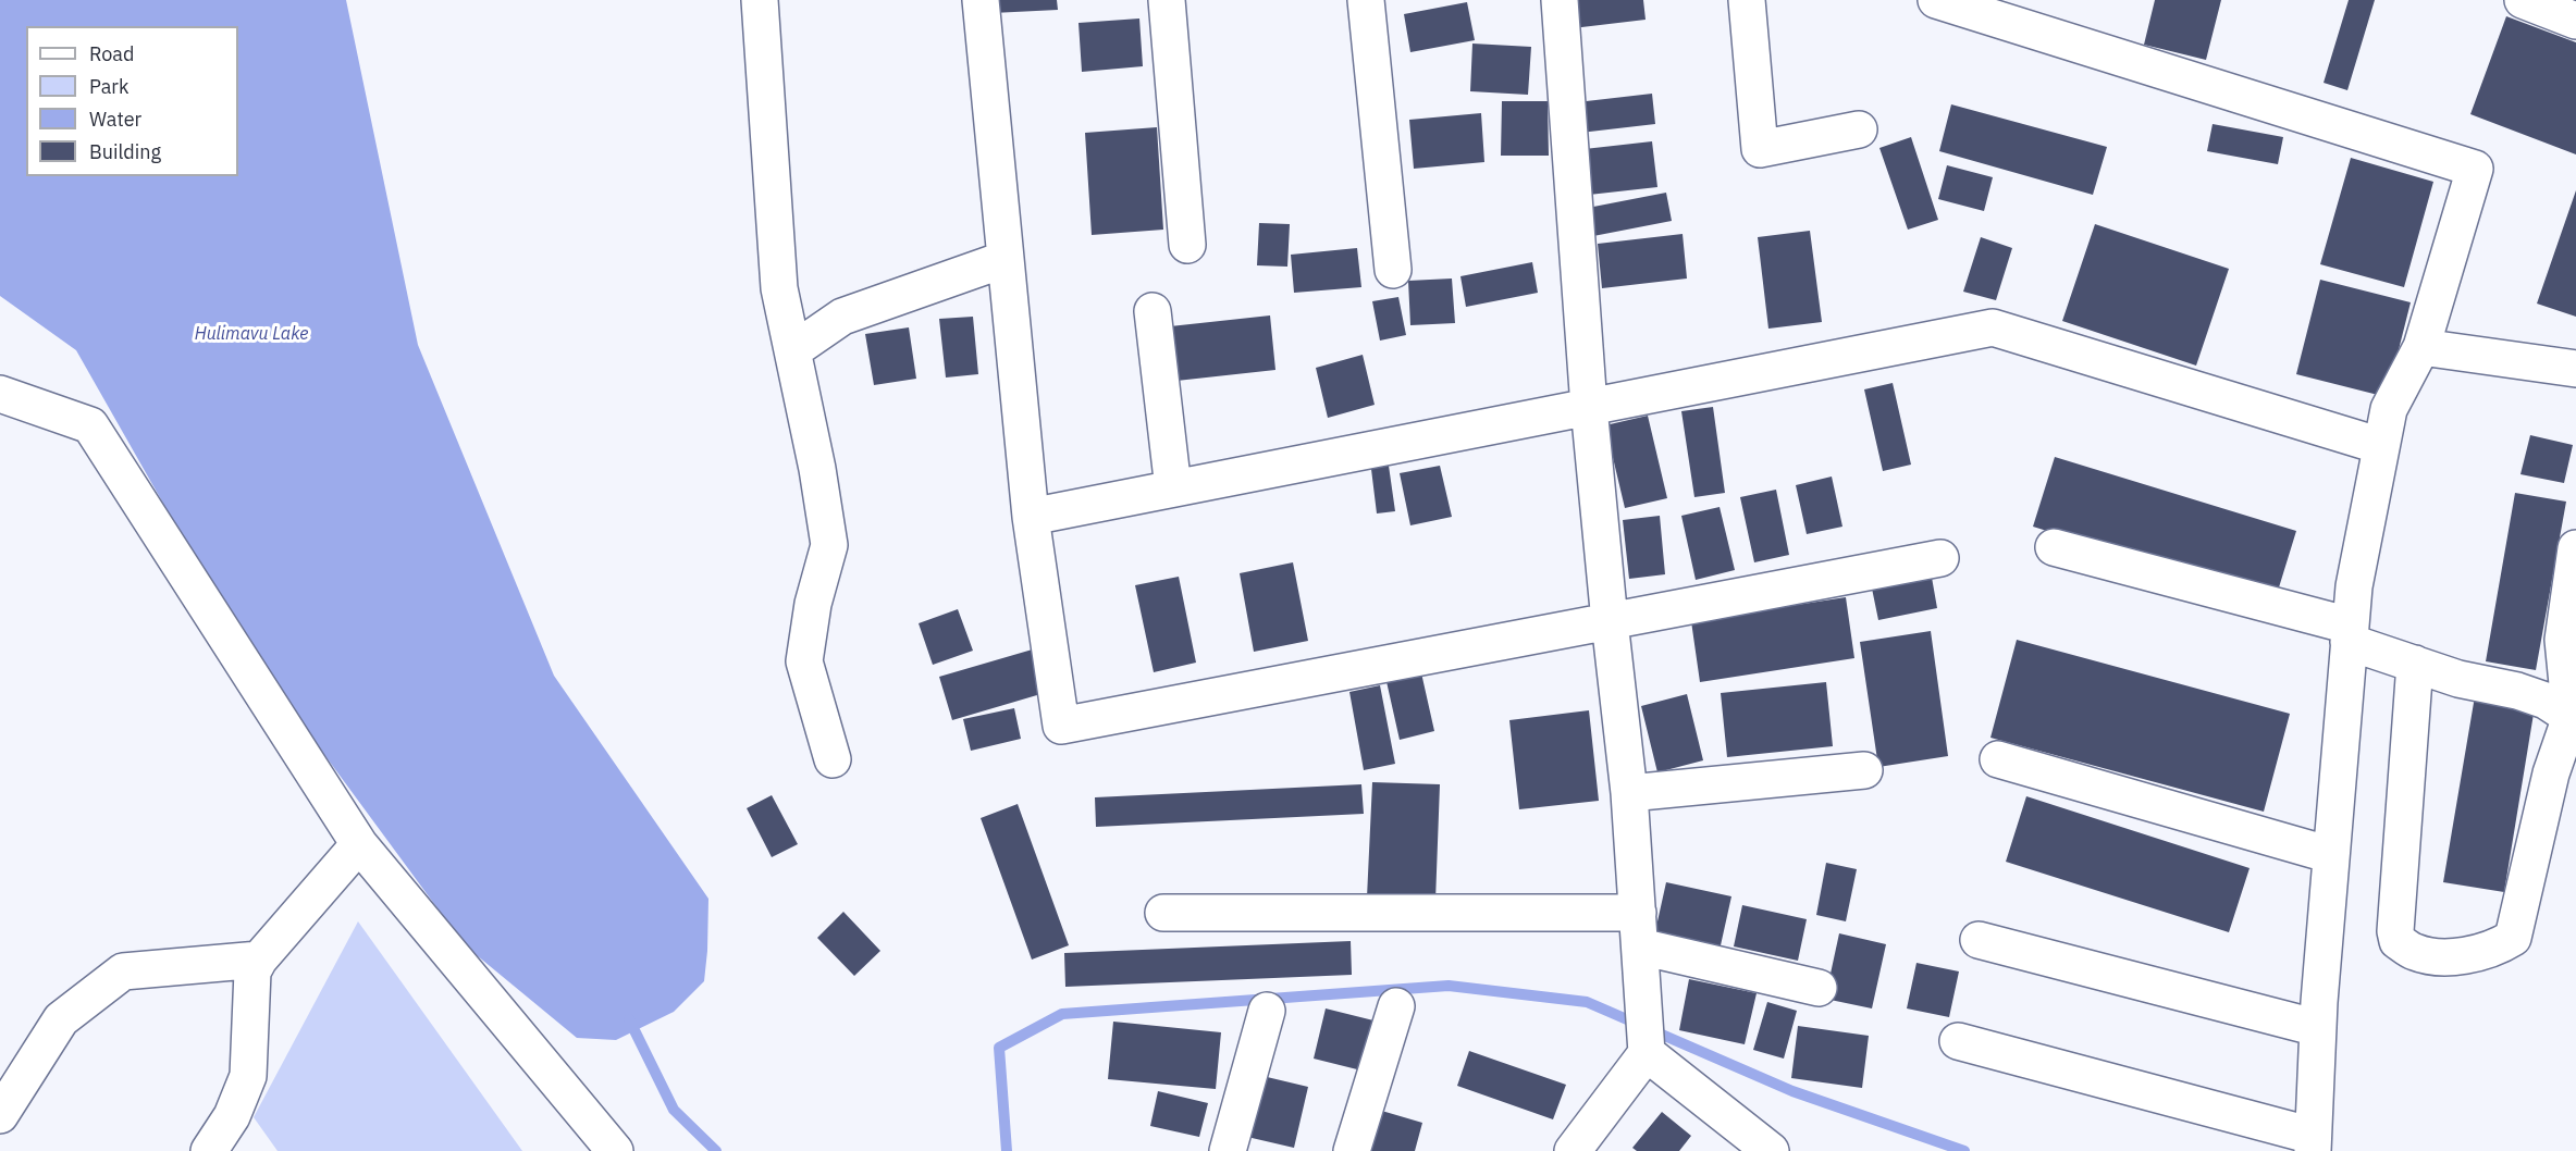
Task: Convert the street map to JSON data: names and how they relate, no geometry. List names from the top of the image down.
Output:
{
  "water": ["Hulimavu Lake"],
  "legend": [
    "Road",
    "Park",
    "Water",
    "Building"
  ]
}
